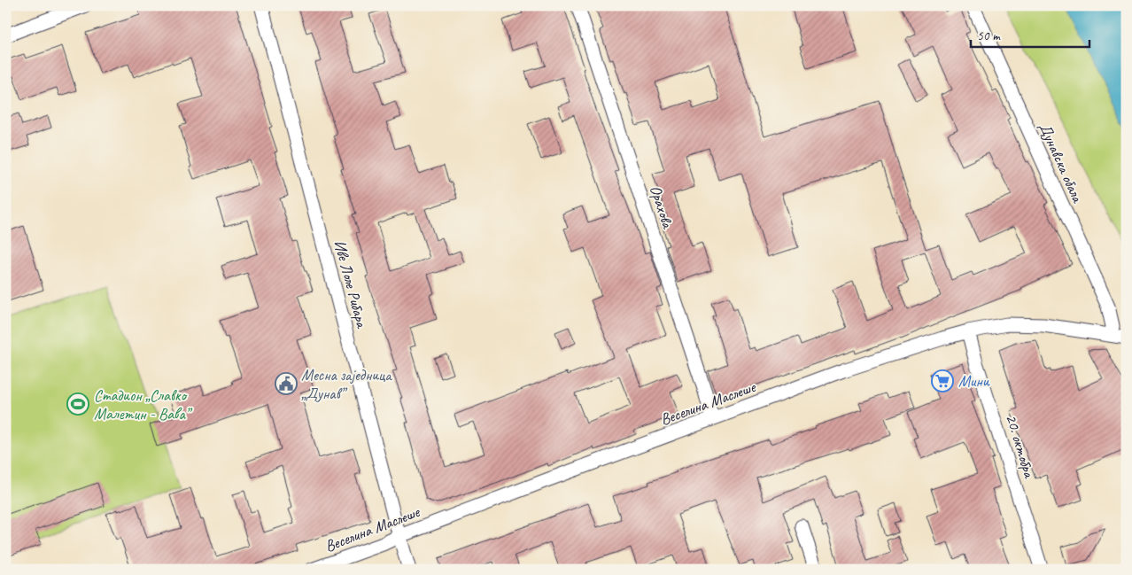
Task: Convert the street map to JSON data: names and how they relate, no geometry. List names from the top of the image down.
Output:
{
  "streets": {
    "street": [
      "Дунавска обала",
      "Орахова",
      "Иве Лоле Рибара",
      "Веселина Маслеше",
      "20. октобра"
    ]
  },
  "crossings": [
    ["Дунавска обала", "Веселина Маслеше"],
    ["Орахова", "Веселина Маслеше"],
    ["Иве Лоле Рибара", "Веселина Маслеше"],
    ["Веселина Маслеше", "20. октобра"]
  ],
  "places": {
    "supermarket": ["Мини"],
    "public building": ["Месна заједница „Дунав”"],
    "sports": ["Стадион „Славко Малетин - Вава”"]
  },
  "scale_bar": "50 m"
}
